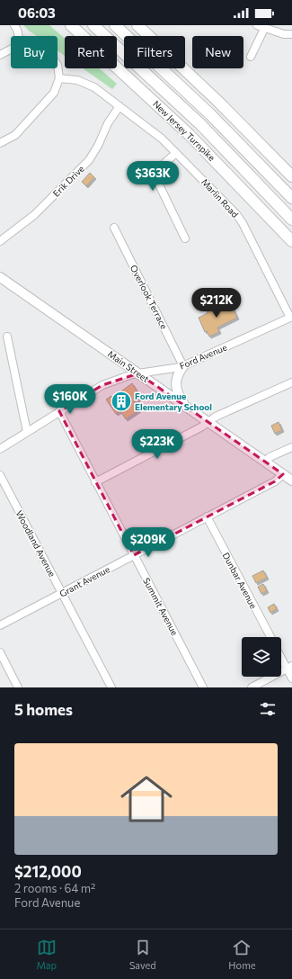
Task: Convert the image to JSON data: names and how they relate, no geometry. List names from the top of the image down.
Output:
{
  "streets": {
    "highway": ["New Jersey Turnpike"],
    "main road": ["Main Street"],
    "street": [
      "Erik Drive",
      "Marlin Road",
      "Overlook Terrace",
      "Ford Avenue",
      "Woodland Avenue",
      "Dunbar Avenue",
      "Grant Avenue",
      "Summit Avenue"
    ]
  },
  "crossings": [
    ["Erik Drive", "Marlin Road"],
    ["Marlin Road", "Ford Avenue"],
    ["Overlook Terrace", "Ford Avenue"],
    ["Ford Avenue", "Main Street"],
    ["Ford Avenue", "Summit Avenue"],
    ["Main Street", "Grant Avenue"],
    ["Woodland Avenue", "Grant Avenue"],
    ["Dunbar Avenue", "Grant Avenue"],
    ["Grant Avenue", "Summit Avenue"]
  ],
  "places": {
    "building": ["Ford Avenue Elementary School"]
  },
  "page": {
    "status": "06:03",
    "chip": [
      "Buy",
      "Rent",
      "Filters",
      "New"
    ],
    "price": [
      "$363K",
      "$212K",
      "$160K",
      "$223K",
      "$209K"
    ],
    "heading": "5 homes",
    "list": [
      {
        "name": "$212,000",
        "note": "2 rooms · 64 m² · Ford Avenue"
      }
    ],
    "tabs": ["Map", "Saved", "Home"]
  }
}
